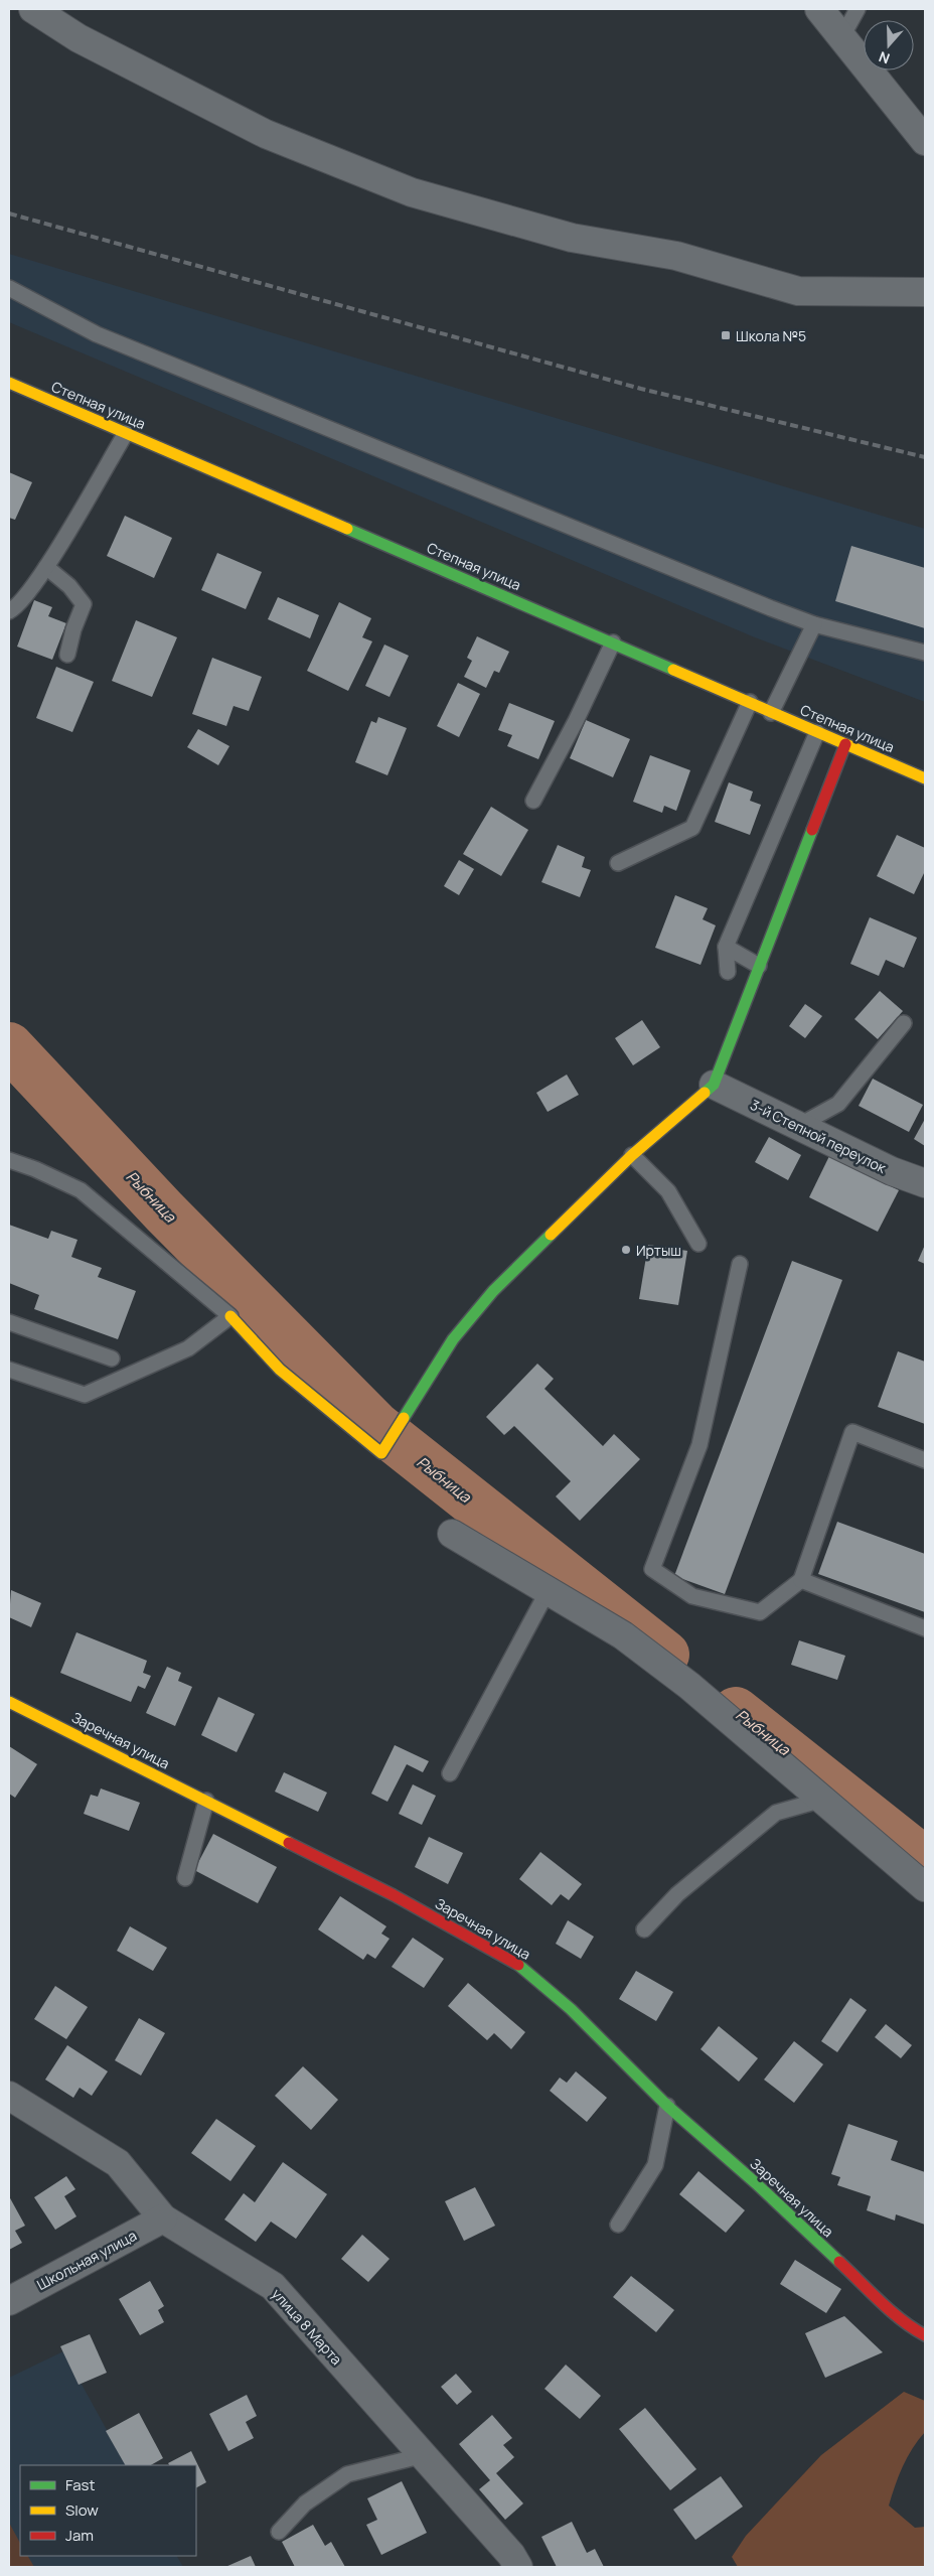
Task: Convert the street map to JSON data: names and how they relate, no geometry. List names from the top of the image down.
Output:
{
  "streets": {
    "street": [
      "Степная улица",
      "3-й Степной переулок",
      "Заречная улица",
      "Школьная улица",
      "улица 8 Марта"
    ]
  },
  "crossings": [
    ["Школьная улица", "улица 8 Марта"]
  ],
  "water": ["Рыбница"],
  "places": {
    "transit": ["Школа №5"],
    "other": ["Иртыш"]
  },
  "legend": ["Fast", "Slow", "Jam"],
  "north": "bottom"
}
